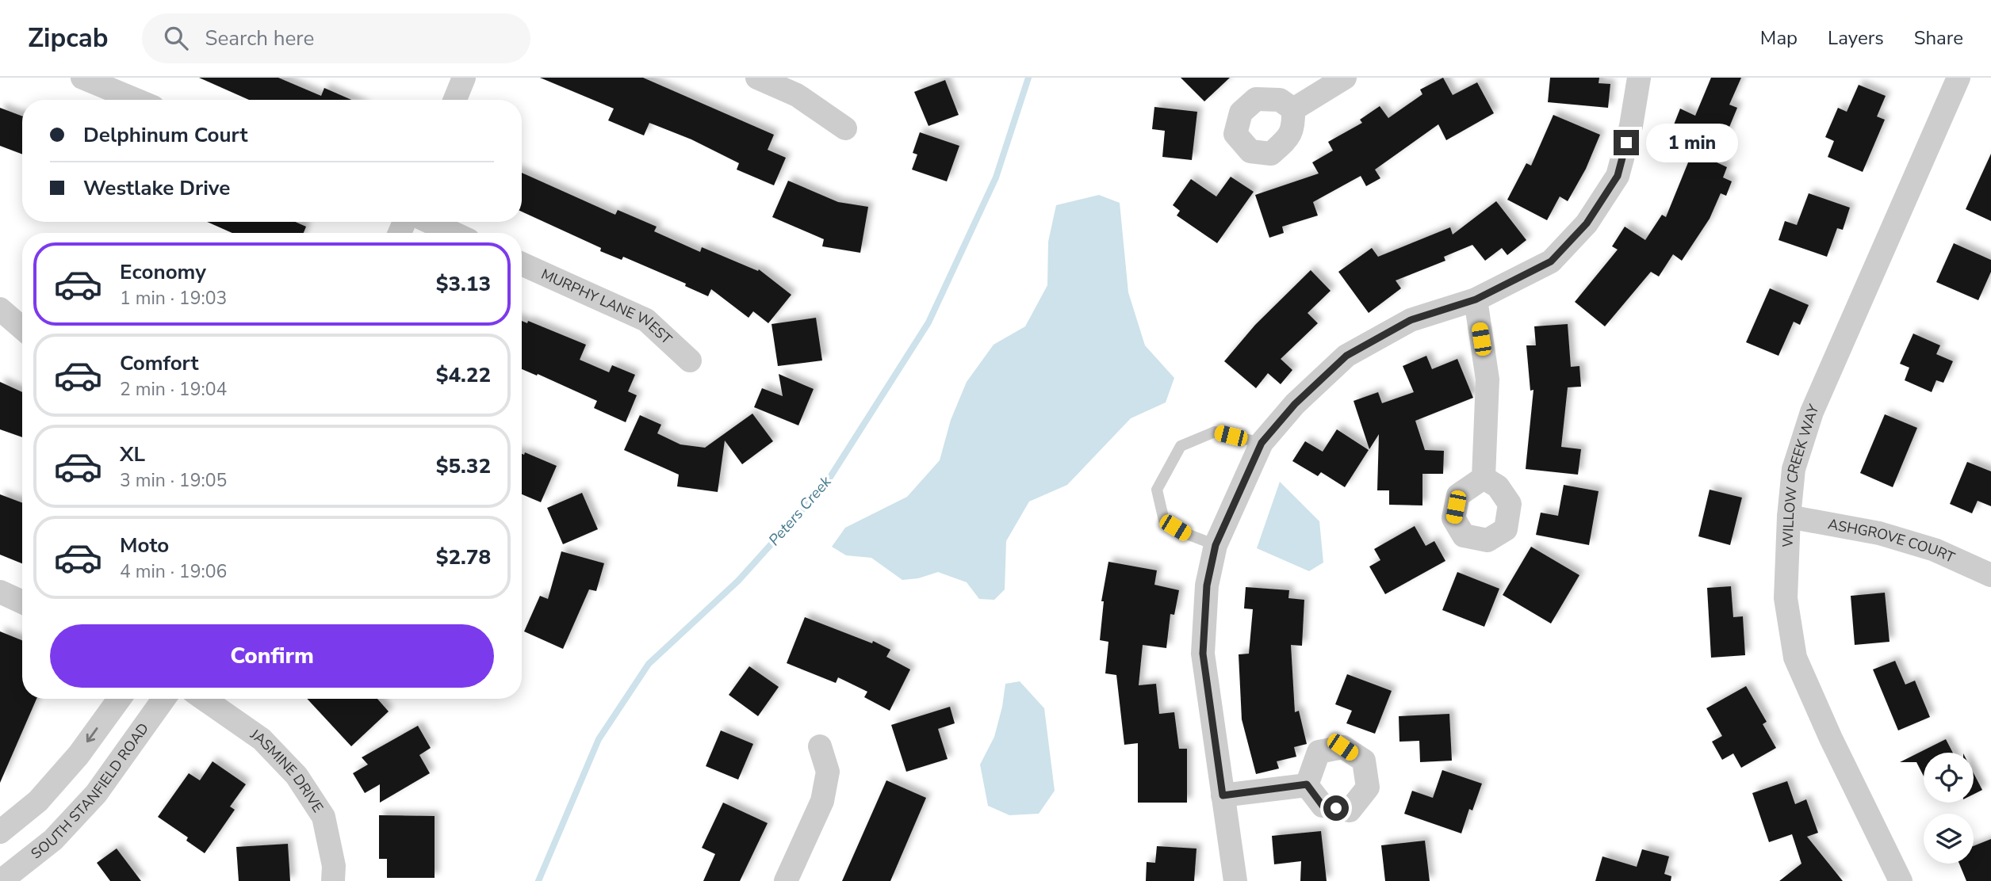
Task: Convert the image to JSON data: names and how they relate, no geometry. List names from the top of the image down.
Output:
{
  "streets": {
    "street": [
      "MURPHY LANE WEST",
      "WILLOW CREEK WAY",
      "ASHGROVE COURT",
      "JASMINE DRIVE",
      "SOUTH STANFIELD ROAD"
    ]
  },
  "crossings": [
    ["WILLOW CREEK WAY", "ASHGROVE COURT"]
  ],
  "water": ["Peters Creek"],
  "page": {
    "header": "Zipcab",
    "search": "Search here",
    "nav": ["Map", "Layers", "Share"],
    "banner": ["Delphinum Court", "Westlake Drive"],
    "bubble": "1 min",
    "list": [
      {
        "name": "Economy",
        "note": "1 min · 19:03",
        "value": "$3.13"
      },
      {
        "name": "Comfort",
        "note": "2 min · 19:04",
        "value": "$4.22"
      },
      {
        "name": "XL",
        "note": "3 min · 19:05",
        "value": "$5.32"
      },
      {
        "name": "Moto",
        "note": "4 min · 19:06",
        "value": "$2.78"
      }
    ],
    "buttons": "Confirm"
  }
}
